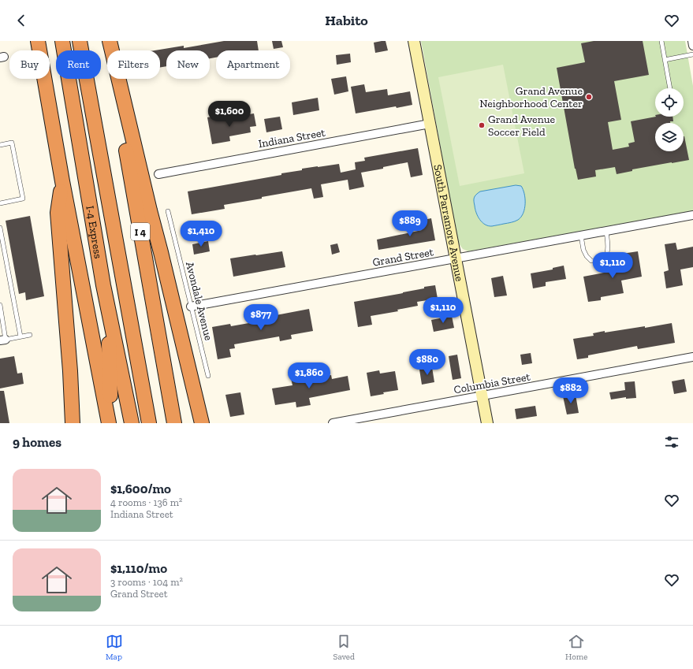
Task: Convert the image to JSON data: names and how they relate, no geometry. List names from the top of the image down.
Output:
{
  "streets": {
    "highway": ["I 4", "I-4 Express"],
    "street": [
      "Indiana Street",
      "South Parramore Avenue",
      "Grand Street",
      "Columbia Street"
    ],
    "lane": ["Avondale Avenue"]
  },
  "crossings": [
    ["Indiana Street", "South Parramore Avenue"],
    ["South Parramore Avenue", "Grand Street"],
    ["South Parramore Avenue", "Columbia Street"],
    ["Grand Street", "Avondale Avenue"]
  ],
  "places": ["Grand Avenue Neighborhood Center", "Grand Avenue Soccer Field"],
  "page": {
    "header": "Habito",
    "chip": [
      "Buy",
      "Rent",
      "Filters",
      "New",
      "Apartment"
    ],
    "price": [
      "$1,600",
      "$889",
      "$1,410",
      "$1,110",
      "$1,110",
      "$877",
      "$880",
      "$1,860",
      "$882"
    ],
    "heading": "9 homes",
    "list": [
      {
        "name": "$1,600/mo",
        "note": "4 rooms · 136 m² · Indiana Street"
      },
      {
        "name": "$1,110/mo",
        "note": "3 rooms · 104 m² · Grand Street"
      }
    ],
    "tabs": ["Map", "Saved", "Home"]
  }
}
